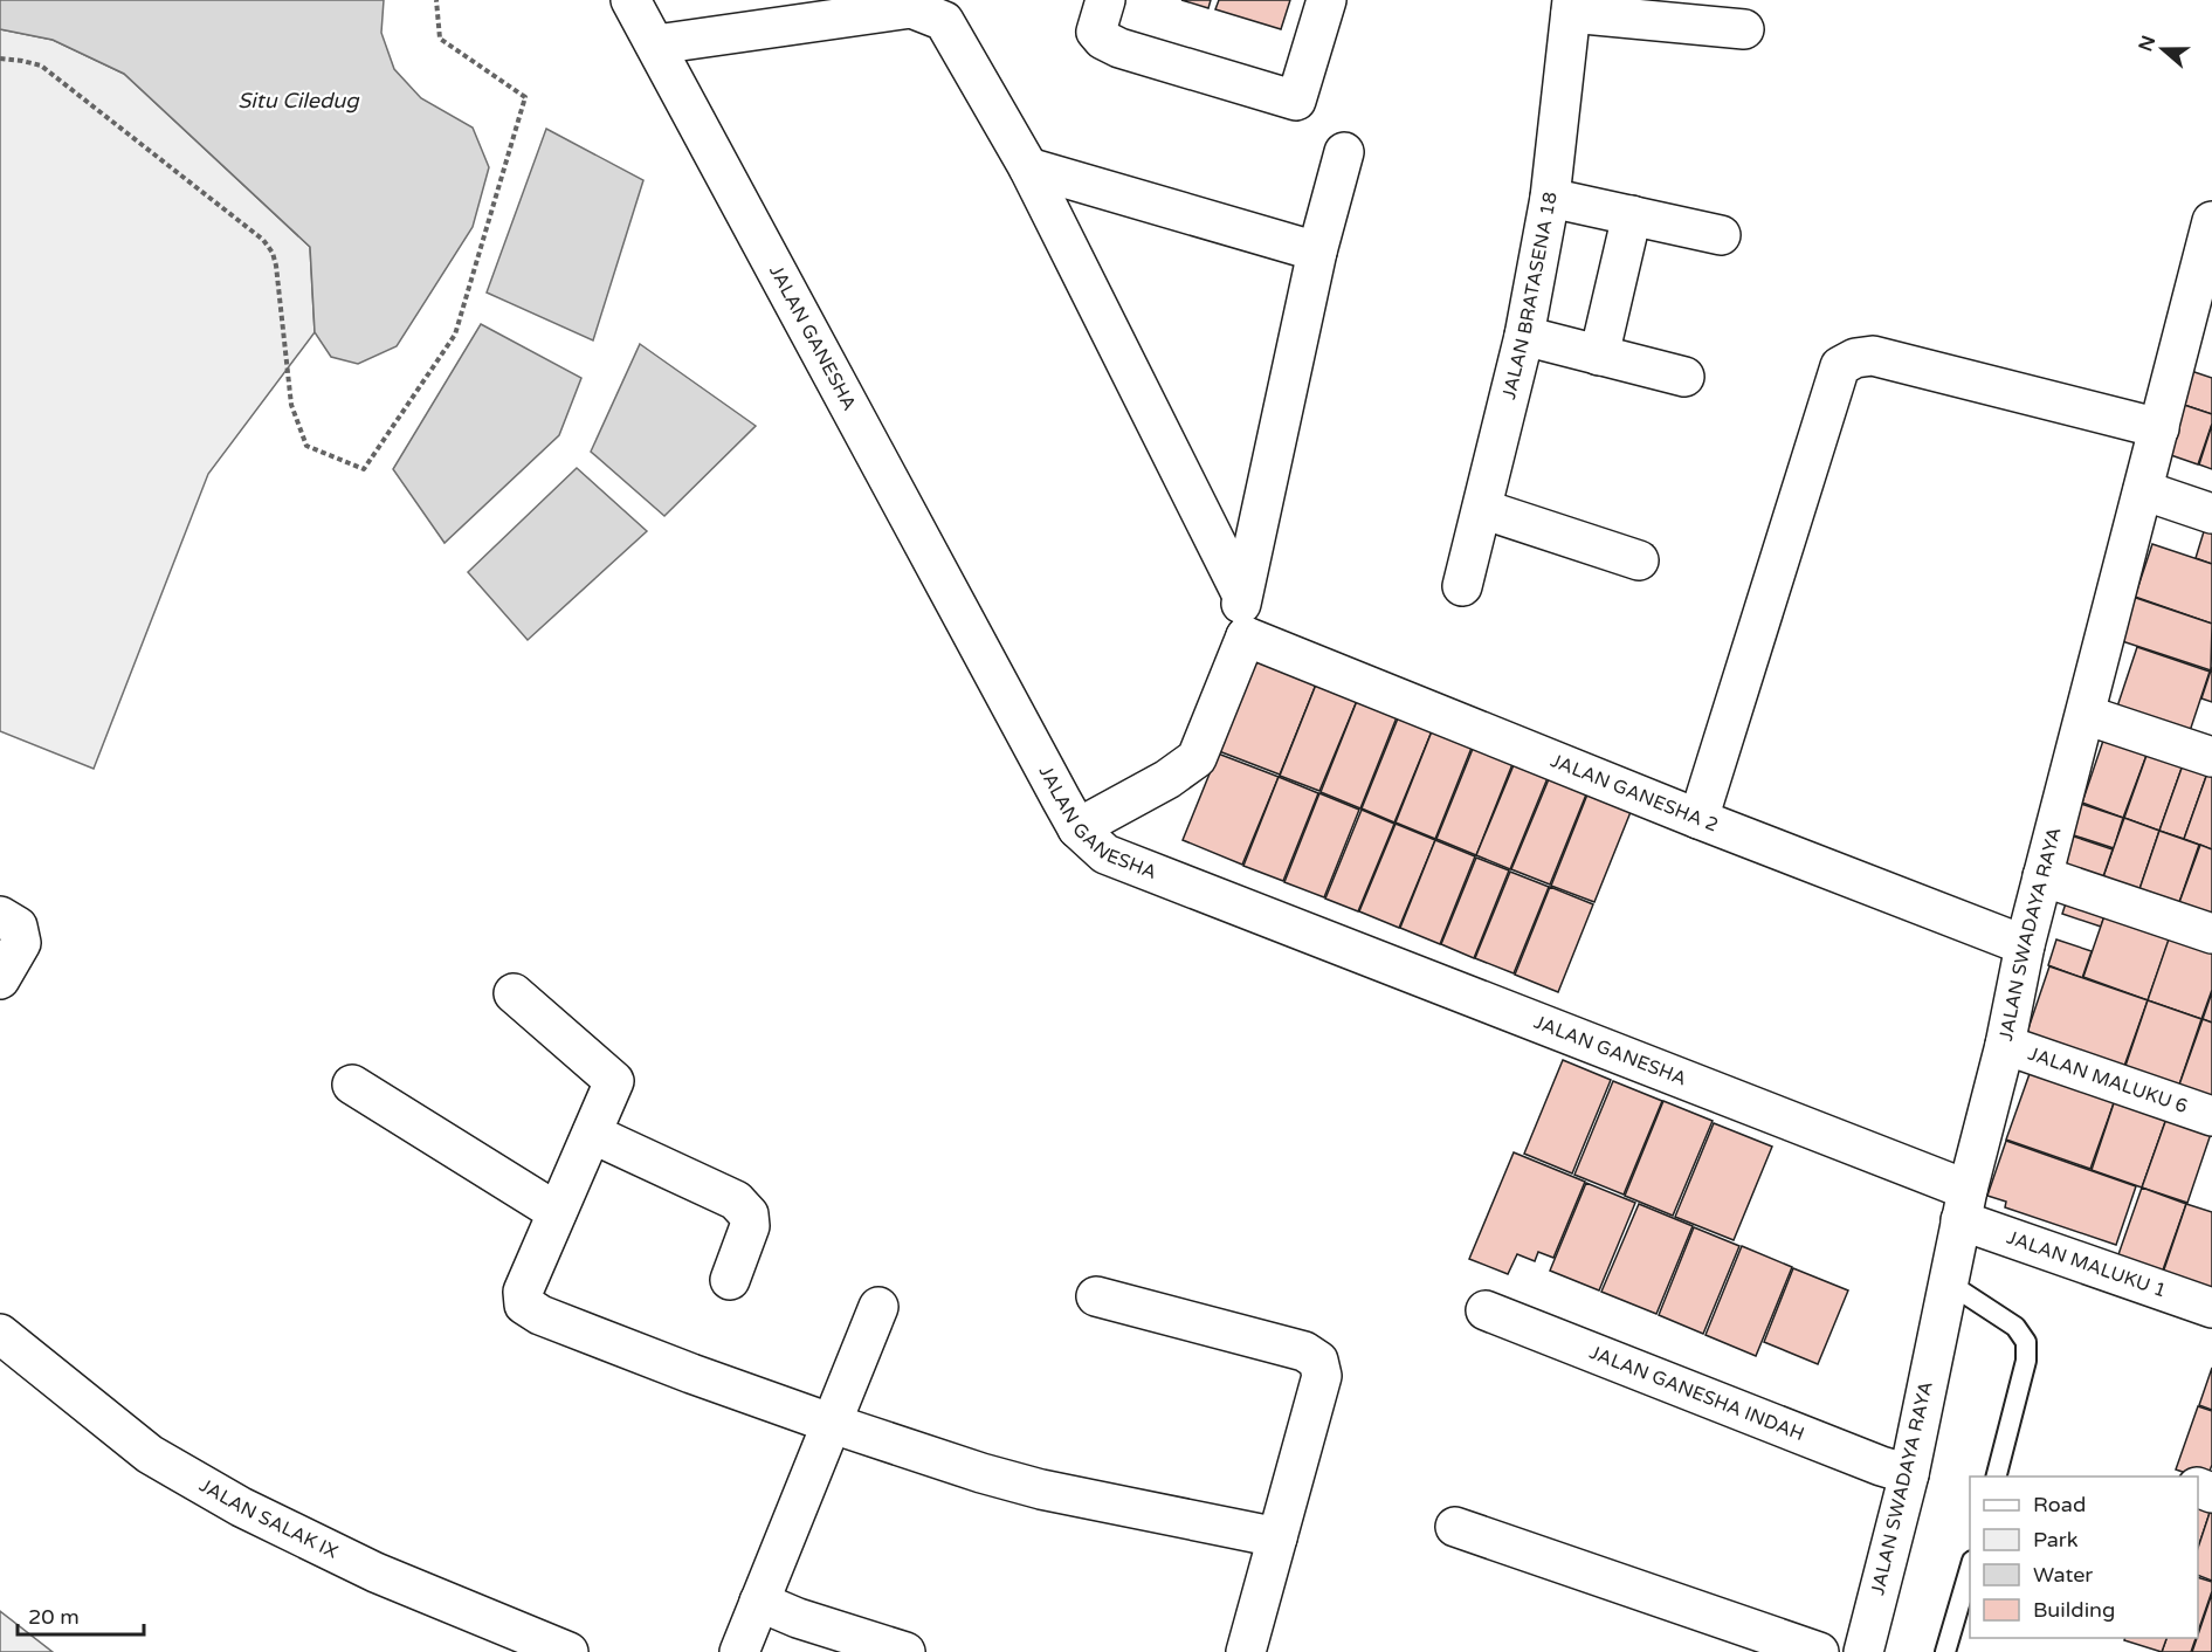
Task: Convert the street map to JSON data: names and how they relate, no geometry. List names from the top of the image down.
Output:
{
  "streets": {
    "street": [
      "JALAN BRATASENA 18",
      "JALAN GANESHA",
      "JALAN GANESHA 2",
      "JALAN SWADAYA RAYA",
      "JALAN MALUKU 6",
      "JALAN MALUKU 1",
      "JALAN GANESHA INDAH",
      "JALAN SALAK IX"
    ]
  },
  "crossings": [
    ["JALAN GANESHA", "JALAN SWADAYA RAYA"],
    ["JALAN GANESHA", "JALAN MALUKU 1"],
    ["JALAN GANESHA 2", "JALAN SWADAYA RAYA"],
    ["JALAN SWADAYA RAYA", "JALAN MALUKU 6"],
    ["JALAN SWADAYA RAYA", "JALAN MALUKU 1"],
    ["JALAN SWADAYA RAYA", "JALAN GANESHA INDAH"]
  ],
  "water": ["Situ Ciledug"],
  "legend": [
    "Road",
    "Park",
    "Water",
    "Building"
  ],
  "scale_bar": "20 m",
  "north": "left"
}
